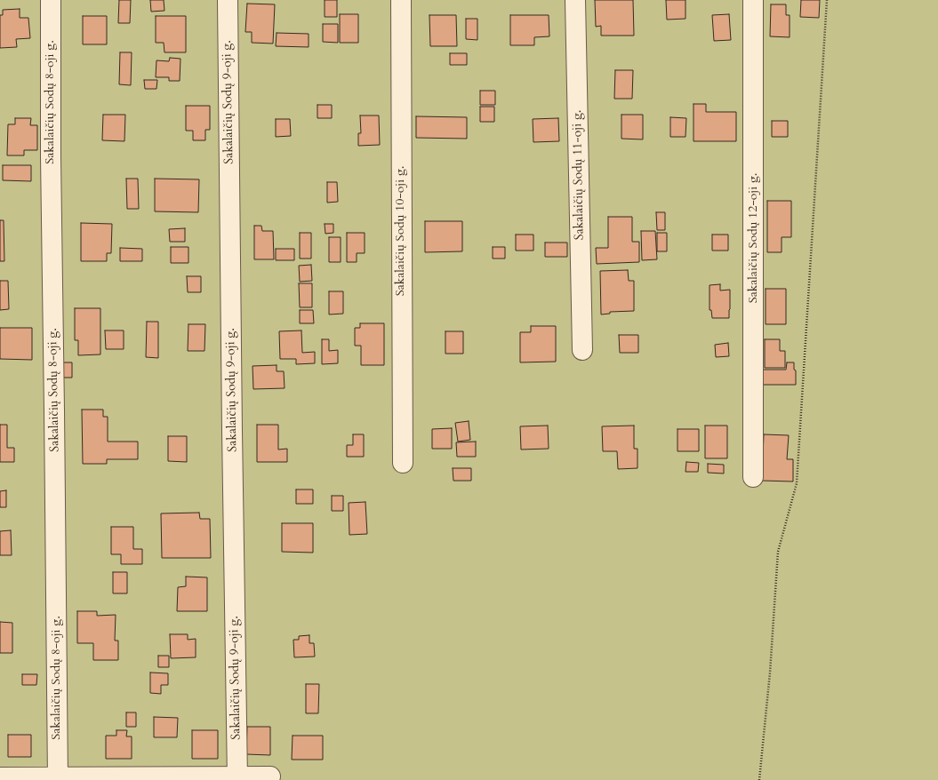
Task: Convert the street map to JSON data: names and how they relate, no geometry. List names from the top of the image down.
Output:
{
  "streets": {
    "street": [
      "Sakalaičių Sodų 8-oji g.",
      "Sakalaičių Sodų 9-oji g.",
      "Sakalaičių Sodų 11-oji g.",
      "Sakalaičių Sodų 10-oji g.",
      "Sakalaičių Sodų 12-oji g."
    ]
  }
}
